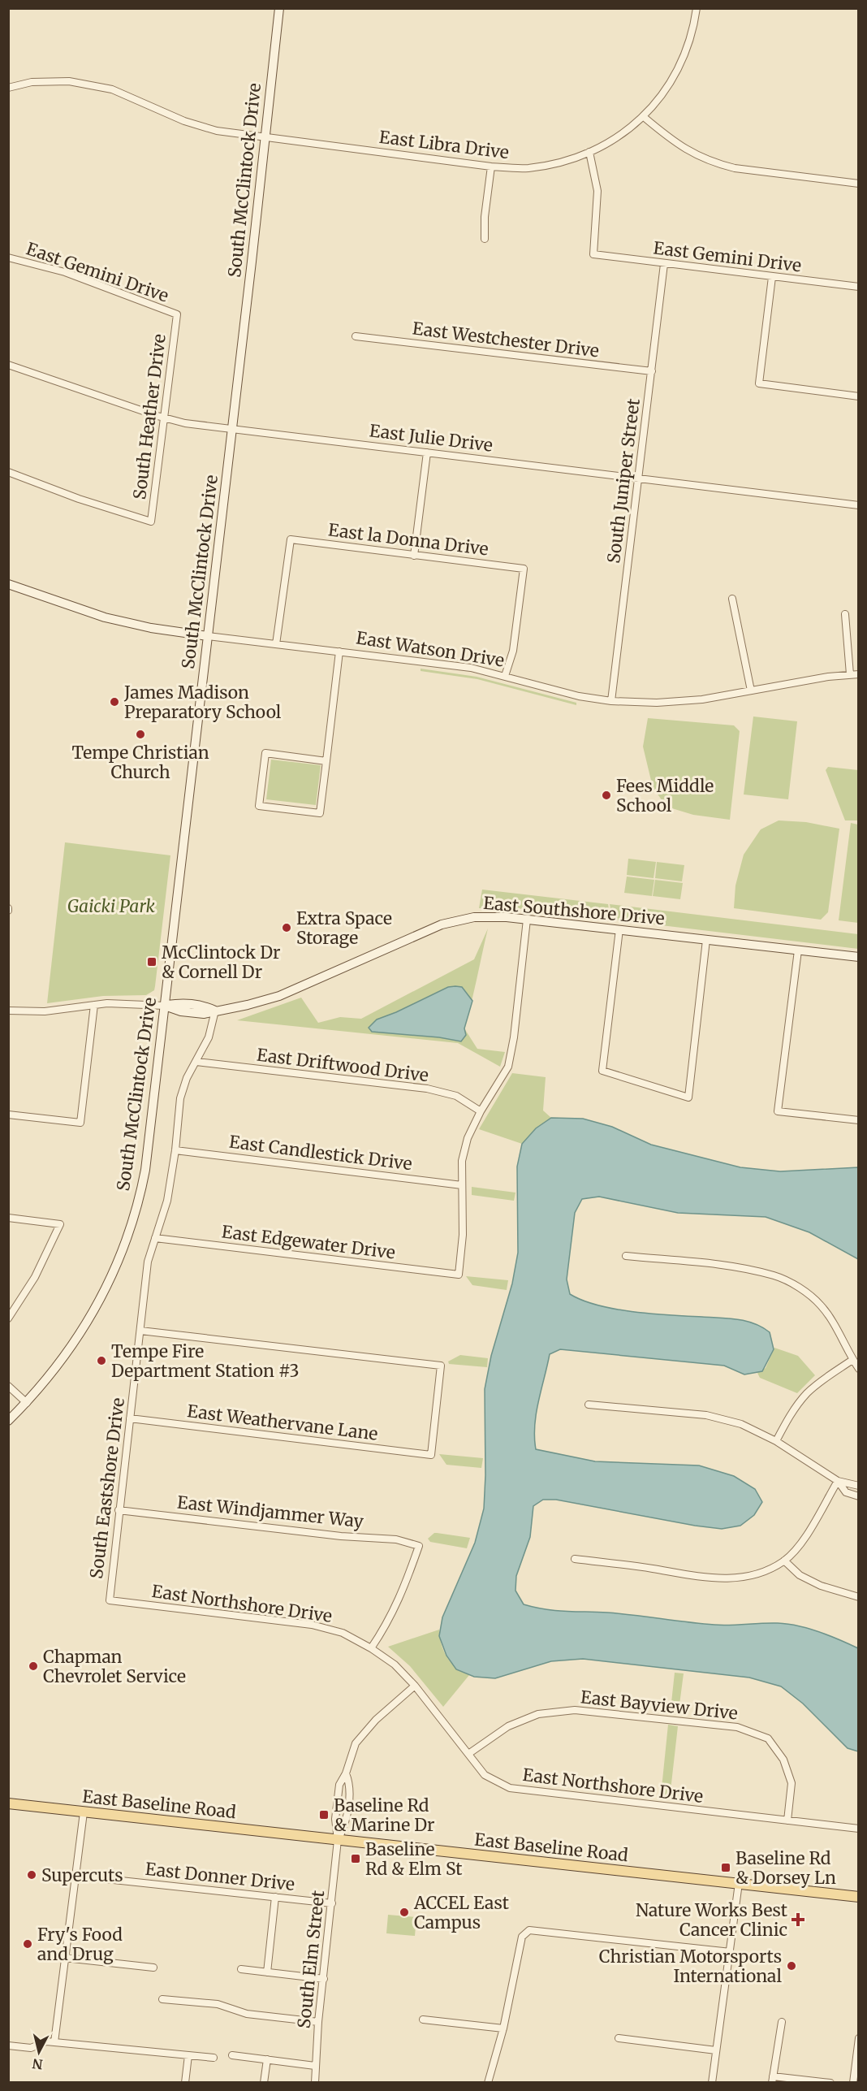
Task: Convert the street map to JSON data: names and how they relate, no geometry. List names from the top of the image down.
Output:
{
  "streets": {
    "main road": [
      "South McClintock Drive",
      "East Watson Drive",
      "East Southshore Drive",
      "East Baseline Road"
    ],
    "street": [
      "East Libra Drive",
      "East Gemini Drive",
      "East Westchester Drive",
      "South Heather Drive",
      "East Julie Drive",
      "South Juniper Street",
      "East la Donna Drive",
      "East Driftwood Drive",
      "East Candlestick Drive",
      "East Edgewater Drive",
      "East Weathervane Lane",
      "South Eastshore Drive",
      "East Windjammer Way",
      "East Northshore Drive",
      "East Bayview Drive",
      "East Donner Drive",
      "South Elm Street"
    ]
  },
  "crossings": [
    ["East Libra Drive", "South McClintock Drive"],
    ["East Libra Drive", "East Gemini Drive"],
    ["South McClintock Drive", "East Julie Drive"],
    ["South McClintock Drive", "East Watson Drive"],
    ["South McClintock Drive", "East Southshore Drive"],
    ["East Gemini Drive", "South Heather Drive"],
    ["East Gemini Drive", "South Juniper Street"],
    ["East Westchester Drive", "South Juniper Street"],
    ["South Heather Drive", "East Julie Drive"],
    ["East Julie Drive", "South Juniper Street"],
    ["South Juniper Street", "East Watson Drive"],
    ["East la Donna Drive", "East Watson Drive"],
    ["East Southshore Drive", "South Eastshore Drive"],
    ["East Driftwood Drive", "South Eastshore Drive"],
    ["East Candlestick Drive", "East Edgewater Drive"],
    ["East Candlestick Drive", "South Eastshore Drive"],
    ["East Edgewater Drive", "South Eastshore Drive"],
    ["East Weathervane Lane", "South Eastshore Drive"],
    ["South Eastshore Drive", "East Windjammer Way"],
    ["South Eastshore Drive", "East Northshore Drive"],
    ["East Windjammer Way", "East Northshore Drive"],
    ["East Northshore Drive", "East Bayview Drive"],
    ["East Baseline Road", "South Elm Street"],
    ["East Donner Drive", "South Elm Street"]
  ],
  "parks": ["Gaicki Park"],
  "places": {
    "other": [
      "James Madison Preparatory School",
      "Tempe Christian Church",
      "Fees Middle School",
      "Extra Space Storage",
      "Tempe Fire Department Station #3",
      "Chapman Chevrolet Service",
      "Supercuts",
      "ACCEL East Campus",
      "Fry's Food and Drug",
      "Christian Motorsports International"
    ],
    "transit": [
      "McClintock Dr & Cornell Dr",
      "Baseline Rd & Marine Dr",
      "Baseline Rd & Elm St",
      "Baseline Rd & Dorsey Ln"
    ],
    "health": ["Nature Works Best Cancer Clinic"]
  },
  "north": "bottom"
}
